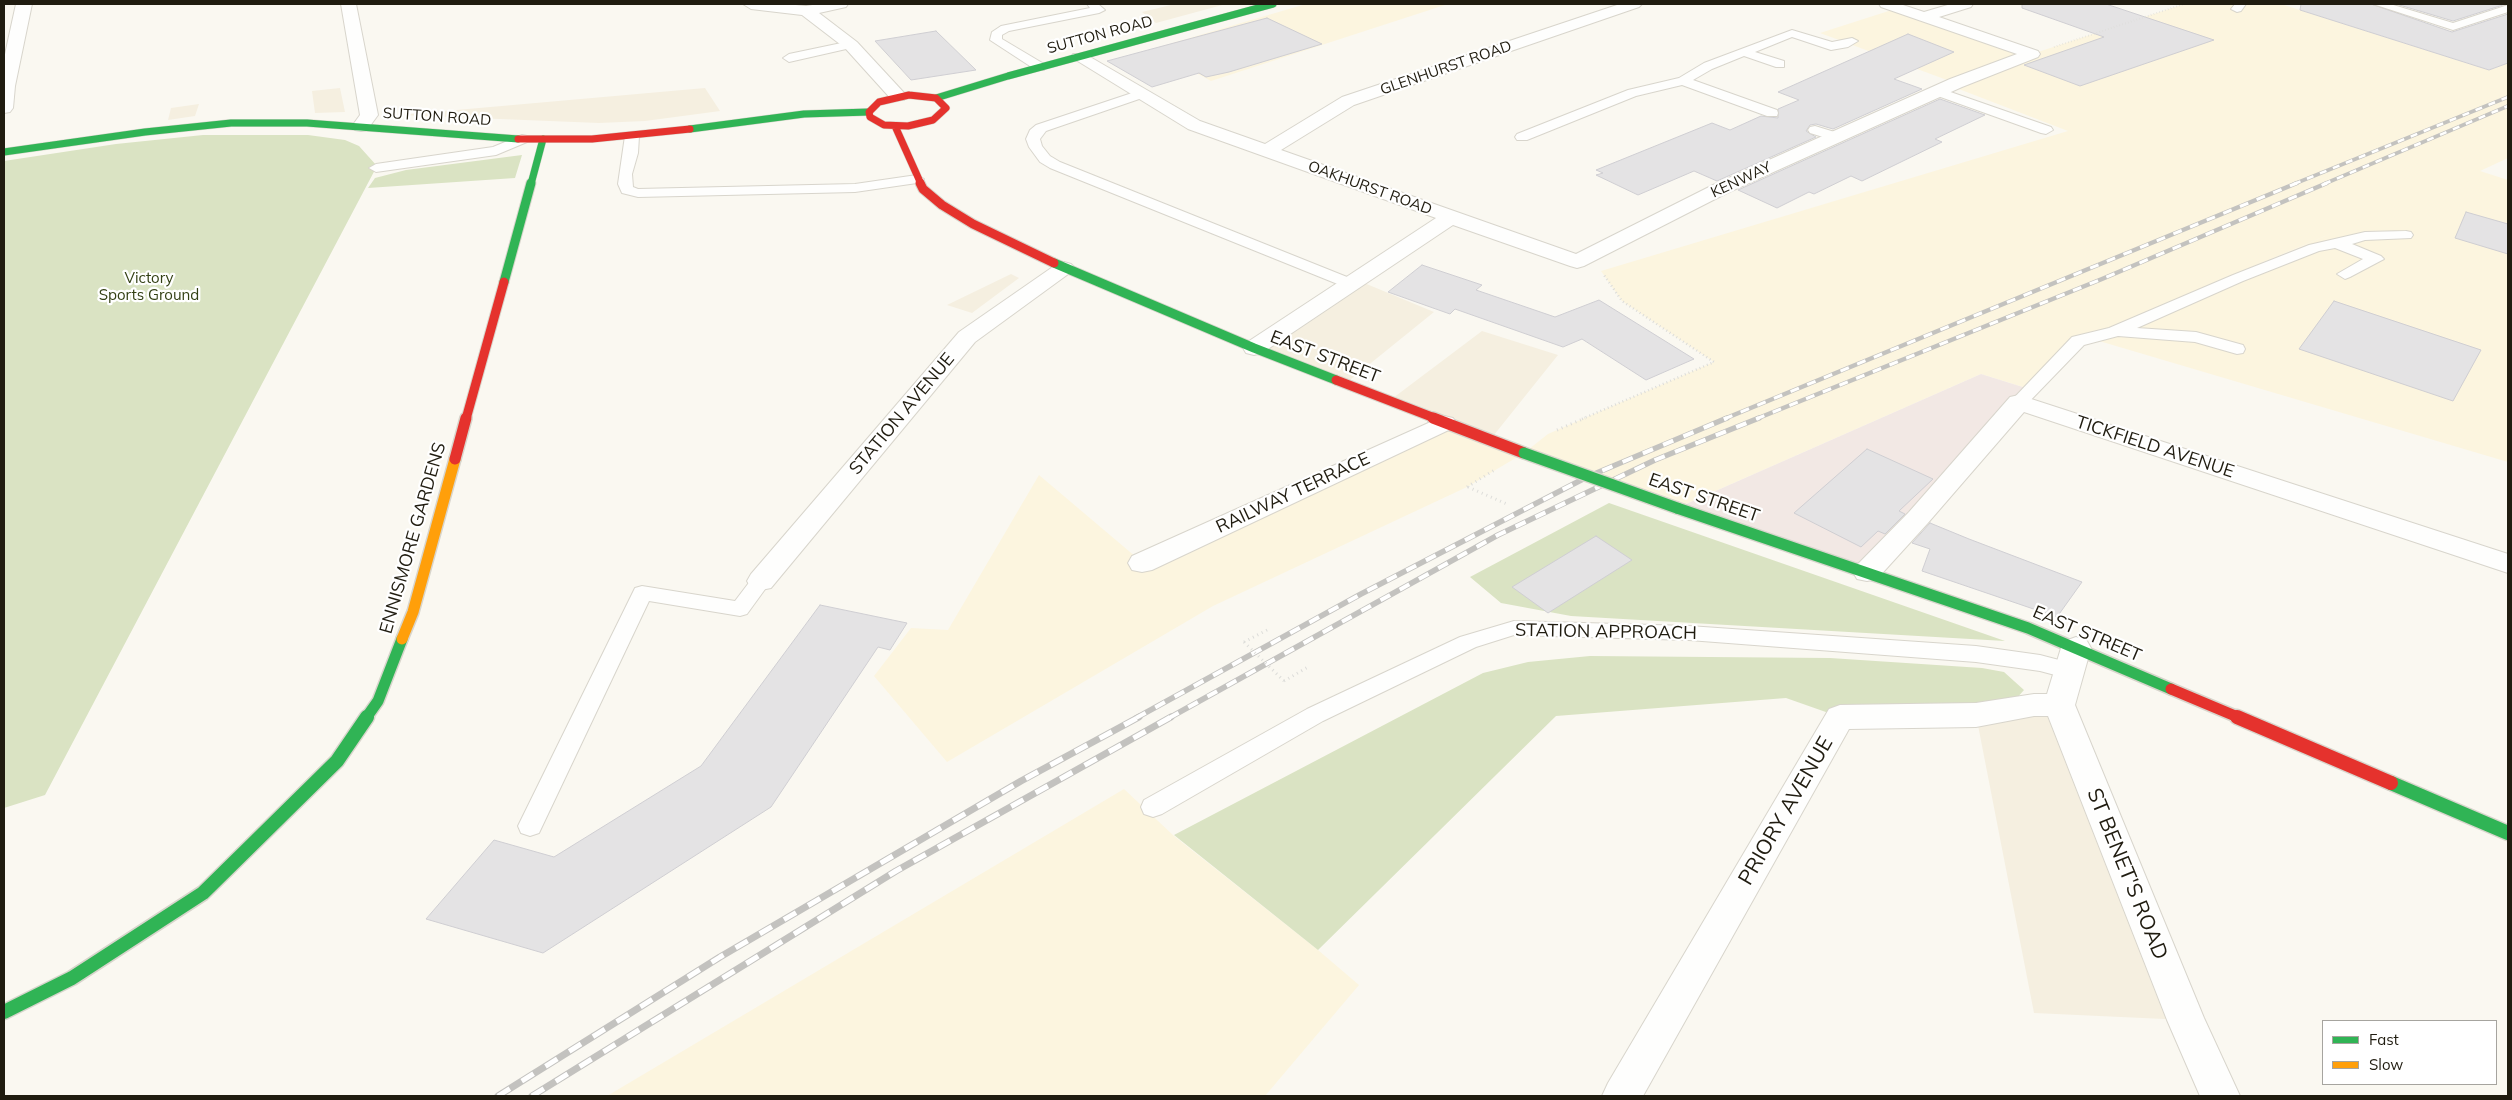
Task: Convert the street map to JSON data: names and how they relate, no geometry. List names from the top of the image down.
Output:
{
  "streets": {
    "main road": ["SUTTON ROAD", "EAST STREET", "ENNISMORE GARDENS"],
    "street": [
      "GLENHURST ROAD",
      "KENWAY",
      "OAKHURST ROAD",
      "STATION AVENUE",
      "TICKFIELD AVENUE",
      "RAILWAY TERRACE",
      "PRIORY AVENUE",
      "ST BENET'S ROAD"
    ],
    "lane": ["STATION APPROACH"]
  },
  "crossings": [
    ["SUTTON ROAD", "OAKHURST ROAD"],
    ["SUTTON ROAD", "ENNISMORE GARDENS"],
    ["GLENHURST ROAD", "OAKHURST ROAD"],
    ["OAKHURST ROAD", "EAST STREET"],
    ["EAST STREET", "STATION AVENUE"],
    ["EAST STREET", "RAILWAY TERRACE"],
    ["EAST STREET", "STATION APPROACH"],
    ["PRIORY AVENUE", "ST BENET'S ROAD"]
  ],
  "parks": ["Victory Sports Ground"],
  "legend": ["Fast", "Slow"]
}
